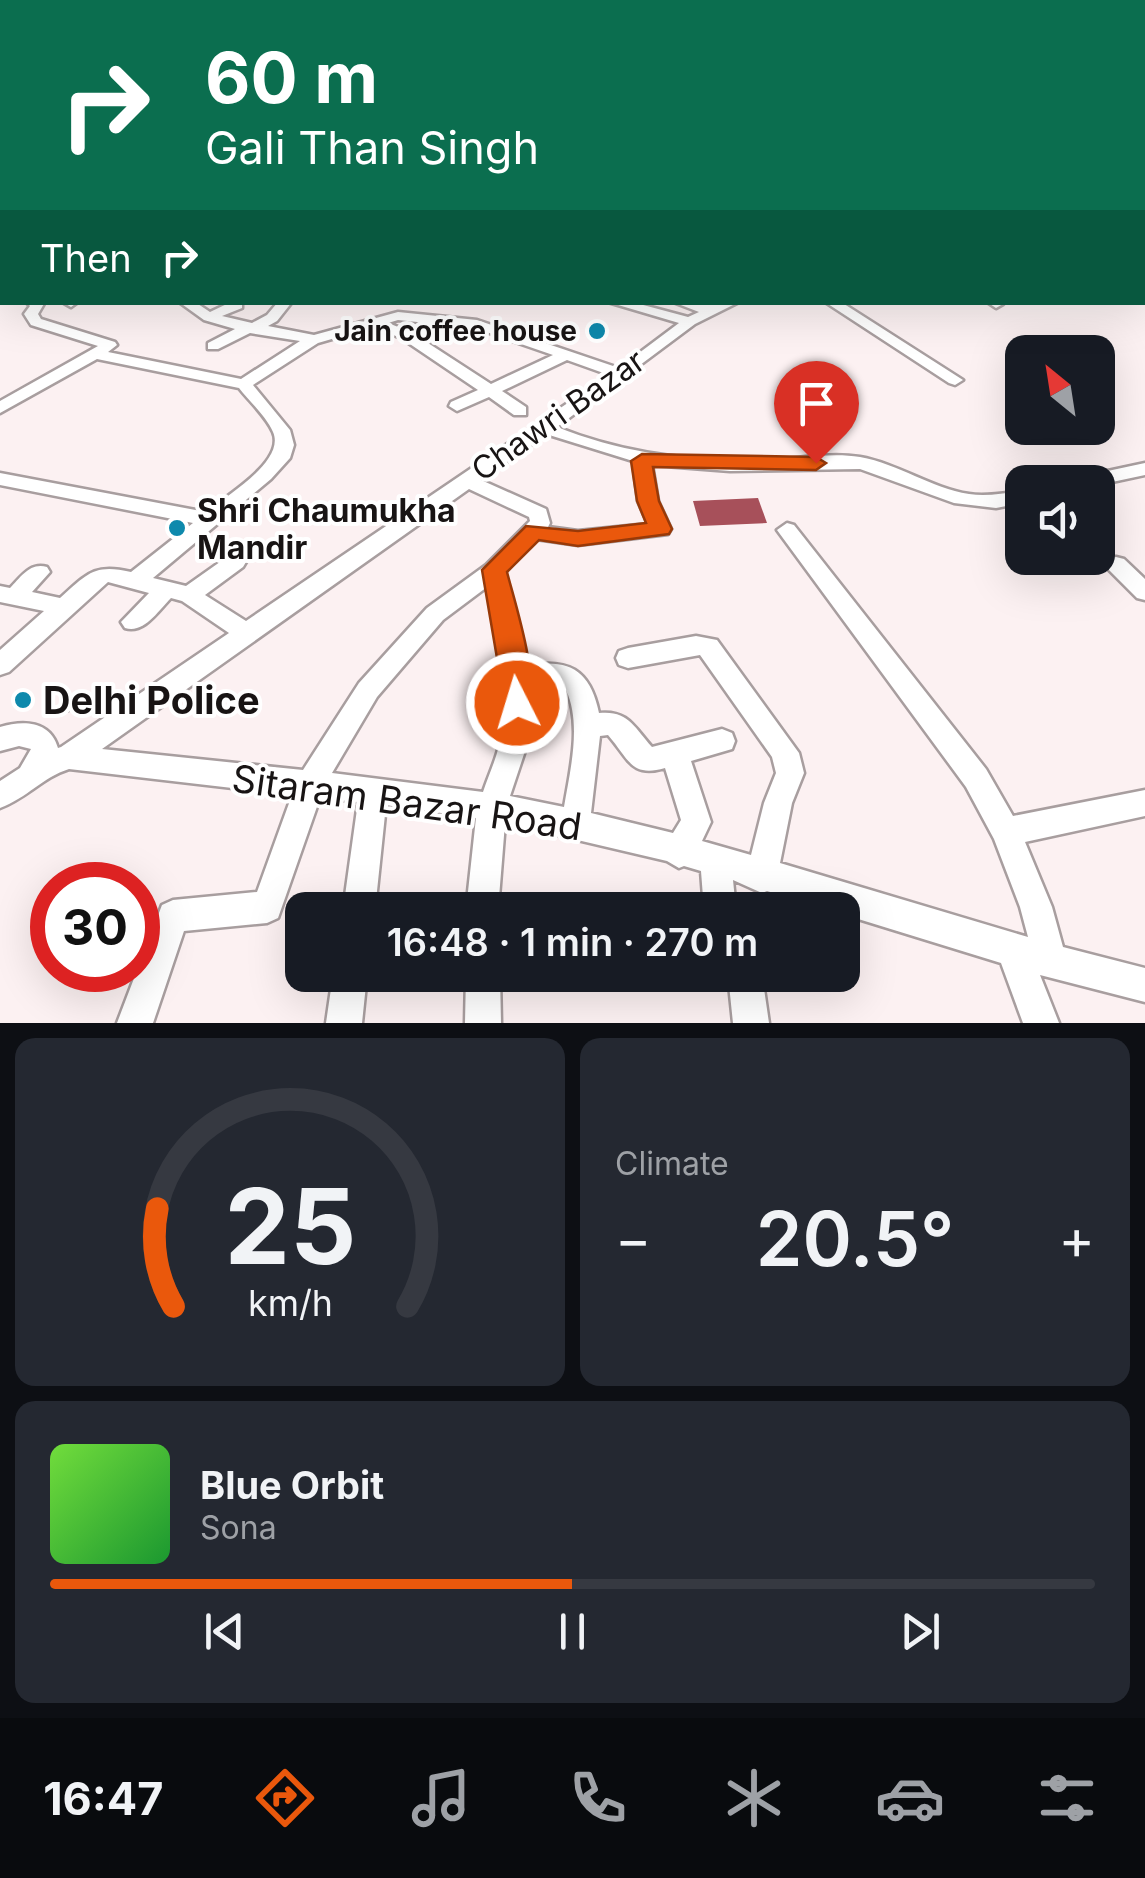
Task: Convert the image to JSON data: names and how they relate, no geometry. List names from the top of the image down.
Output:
{
  "streets": {
    "street": ["Chawri Bazar", "Sitaram Bazar Road"]
  },
  "crossings": [
    ["Chawri Bazar", "Sitaram Bazar Road"]
  ],
  "places": ["Jain coffee house", "Shri Chaumukha Mandir", "Delhi Police"],
  "north": "top left",
  "page": {
    "turn": ["60 m", "Gali Than Singh"],
    "then": "Then",
    "limit": "30",
    "trip": "16:48 · 1 min · 270 m",
    "tile": "Climate",
    "heat": ["−", "20.5°", "+"],
    "song": ["Blue Orbit", "Sona"],
    "tabs": "16:47",
    "gauge": ["25", "km/h"]
  }
}
